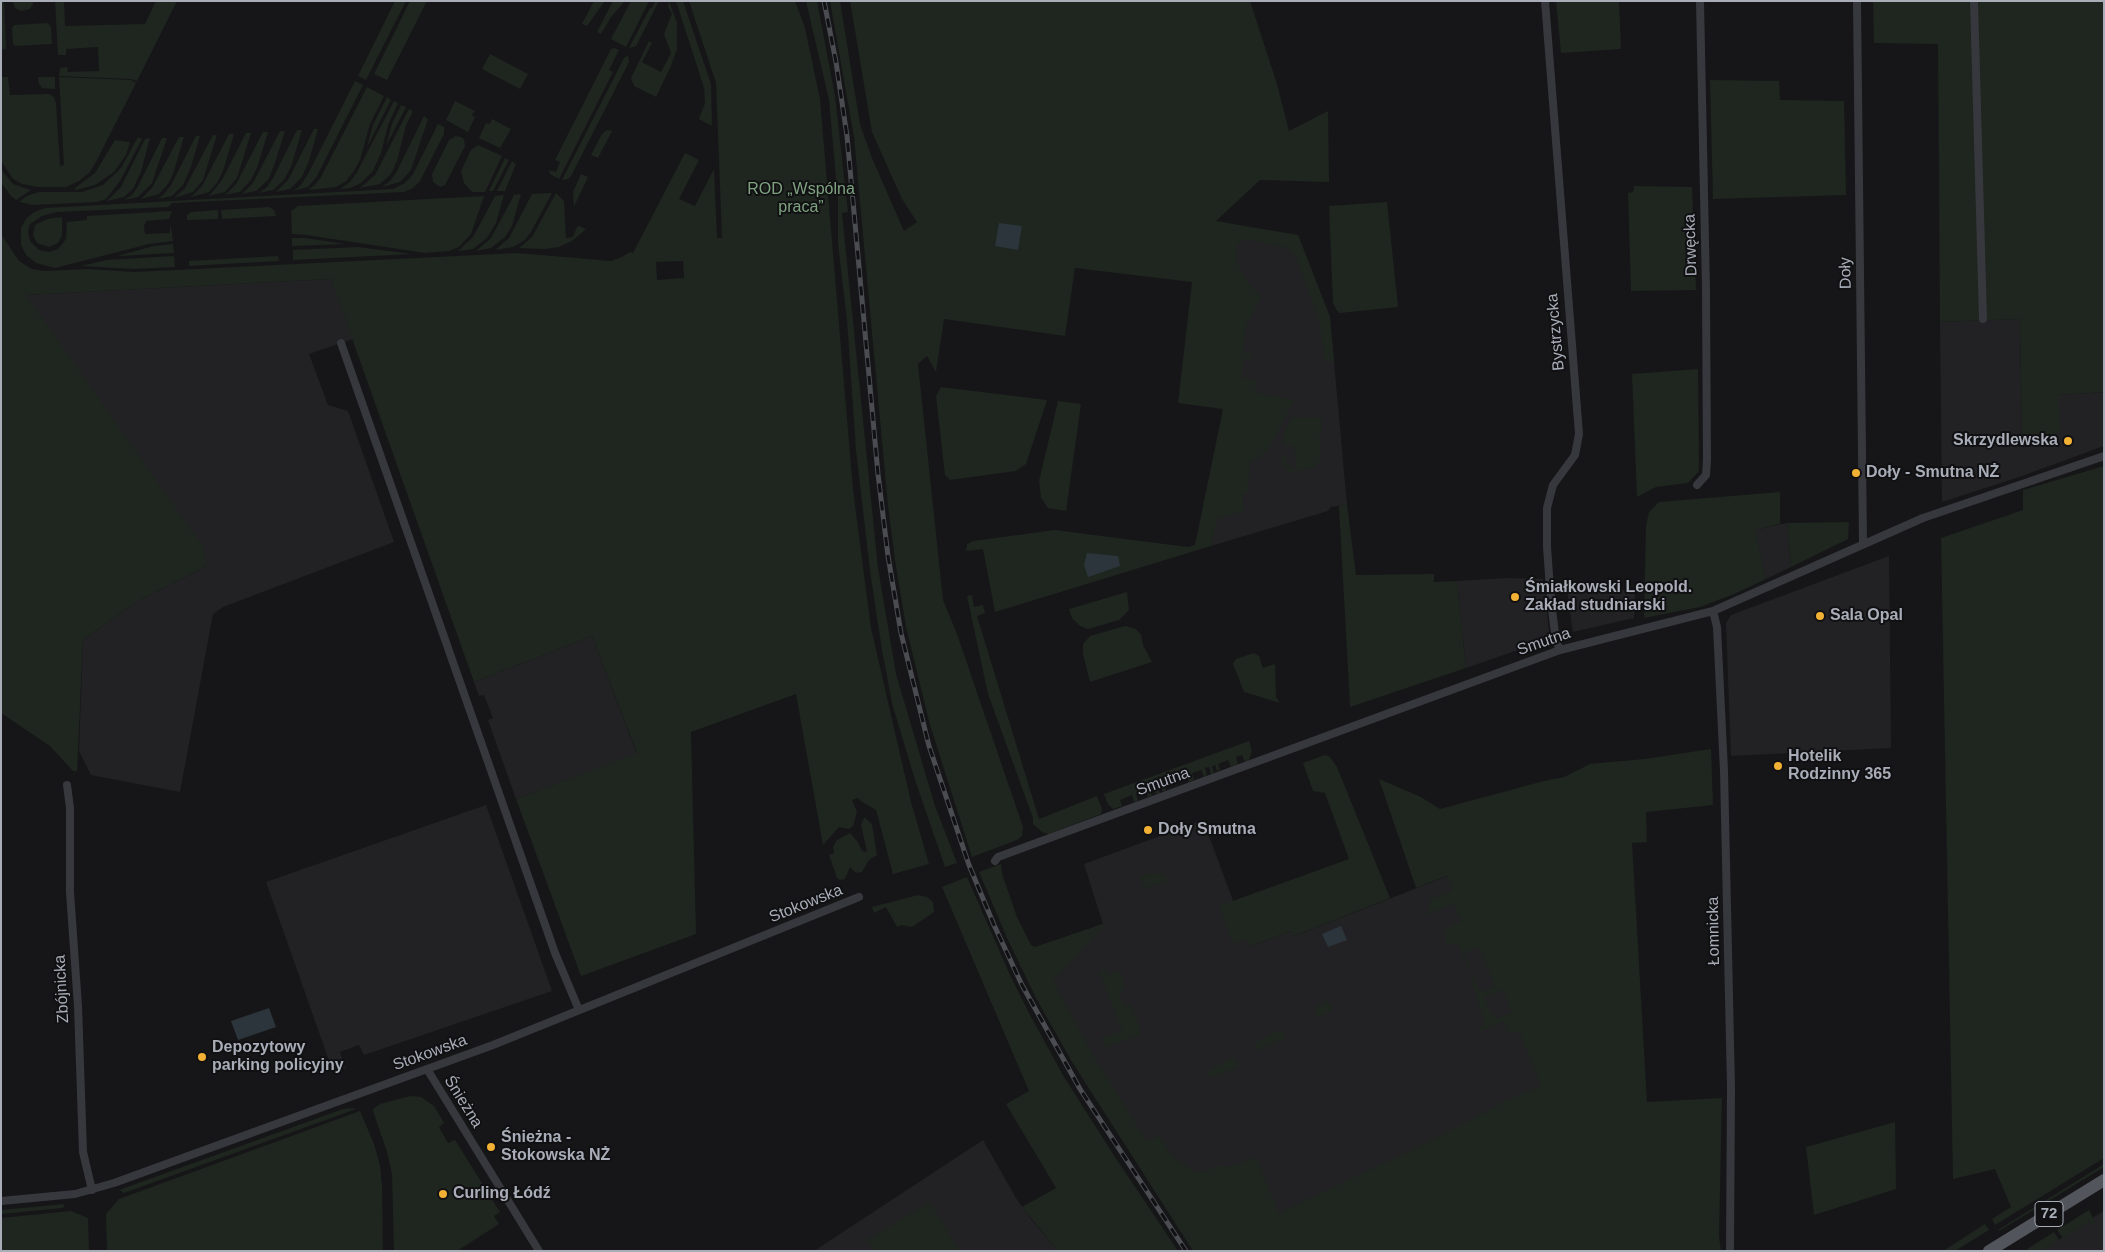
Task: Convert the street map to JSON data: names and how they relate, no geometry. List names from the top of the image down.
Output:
{
  "streets": {
    "main road": ["72"],
    "street": [
      "Drwęcka",
      "Doły",
      "Bystrzycka",
      "Smutna",
      "Stokowska",
      "Łomnicka",
      "Zbójnicka",
      "Śnieżna"
    ]
  },
  "crossings": [
    ["Doły", "Smutna"],
    ["Bystrzycka", "Smutna"],
    ["Smutna", "Łomnicka"],
    ["Stokowska", "Zbójnicka"],
    ["Stokowska", "Śnieżna"]
  ],
  "parks": ["ROD „Wspólna praca”"],
  "places": [
    "Skrzydlewska",
    "Doły - Smutna NŻ",
    "Śmiałkowski Leopold. Zakład studniarski",
    "Sala Opal",
    "Hotelik Rodzinny 365",
    "Doły Smutna",
    "Depozytowy parking policyjny",
    "Śnieżna - Stokowska NŻ",
    "Curling Łódź"
  ]
}
